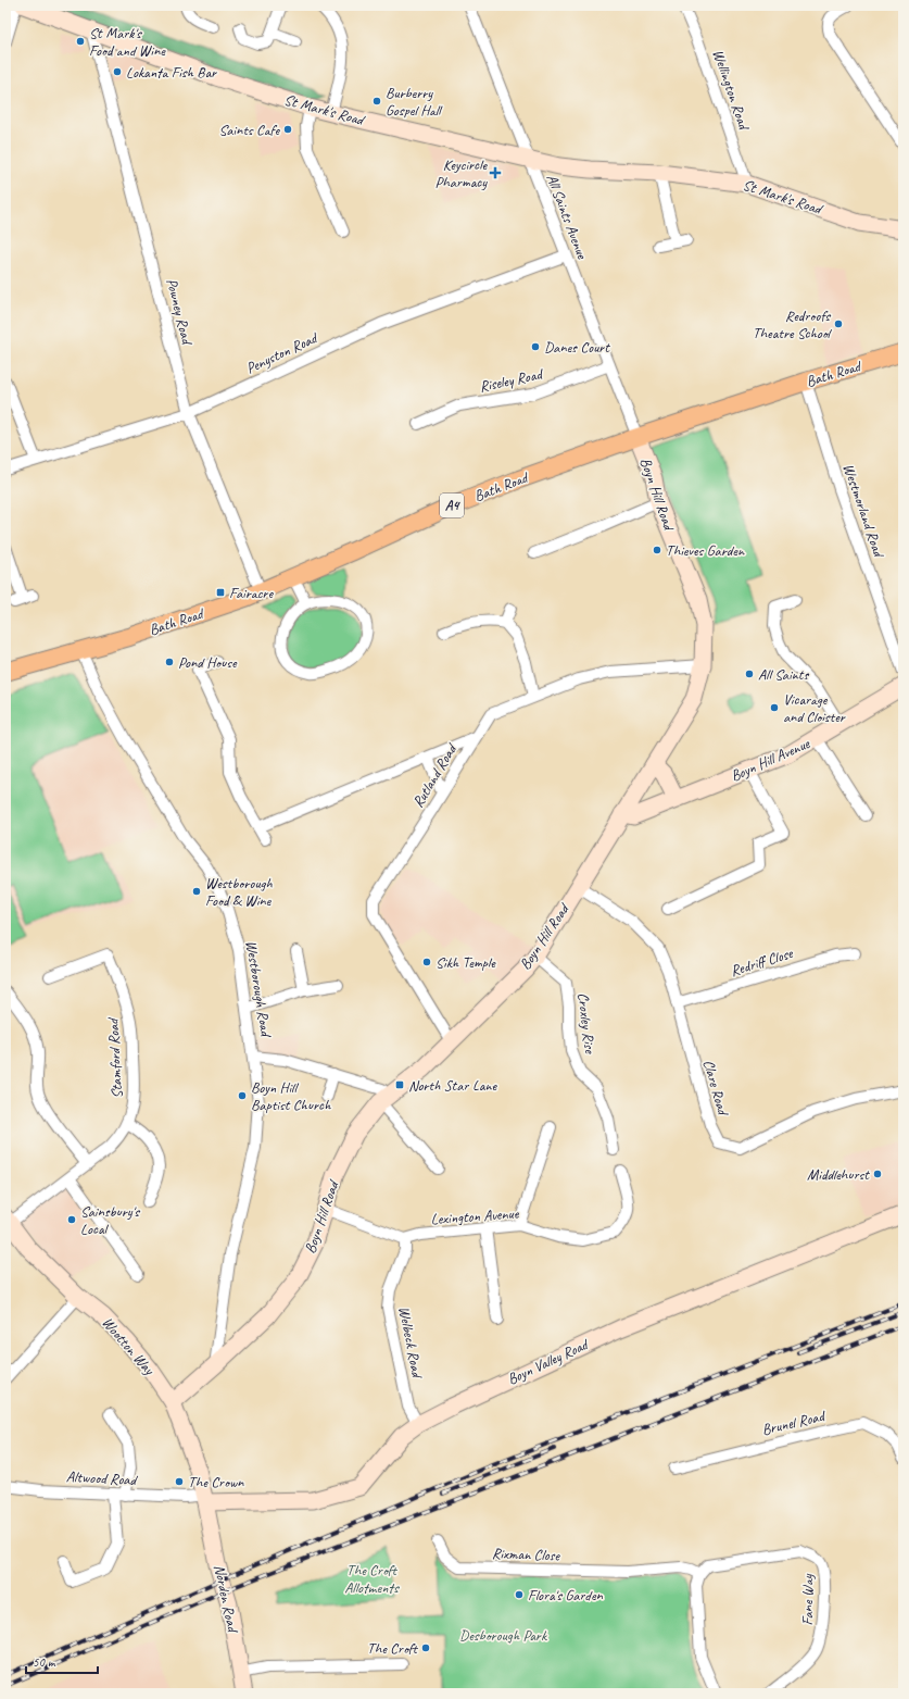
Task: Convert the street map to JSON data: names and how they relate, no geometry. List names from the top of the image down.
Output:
{
  "streets": {
    "main road": ["Bath Road", "A4"],
    "street": [
      "Wellington Road",
      "St Mark's Road",
      "All Saints Avenue",
      "Powney Road",
      "Penyston Road",
      "Riseley Road",
      "Boyn Hill Road",
      "Westmorland Road",
      "Boyn Hill Avenue",
      "Rutland Road",
      "Redriff Close",
      "Westborough Road",
      "Croxley Rise",
      "Stamford Road",
      "Clare Road",
      "Lexington Avenue",
      "Welbeck Road",
      "Wootton Way",
      "Boyn Valley Road",
      "Brunel Road",
      "Altwood Road",
      "Rixman Close",
      "Norden Road",
      "Fane Way"
    ]
  },
  "crossings": [
    ["Wellington Road", "St Mark's Road"],
    ["St Mark's Road", "All Saints Avenue"],
    ["St Mark's Road", "Powney Road"],
    ["All Saints Avenue", "Penyston Road"],
    ["All Saints Avenue", "Bath Road"],
    ["All Saints Avenue", "Riseley Road"],
    ["All Saints Avenue", "Boyn Hill Road"],
    ["Powney Road", "Penyston Road"],
    ["Powney Road", "Bath Road"],
    ["Bath Road", "Boyn Hill Road"],
    ["Bath Road", "Westmorland Road"],
    ["Bath Road", "Westborough Road"],
    ["Boyn Hill Road", "Boyn Hill Avenue"],
    ["Boyn Hill Road", "Rutland Road"],
    ["Boyn Hill Road", "Westborough Road"],
    ["Boyn Hill Road", "Croxley Rise"],
    ["Boyn Hill Road", "Clare Road"],
    ["Boyn Hill Road", "Wootton Way"],
    ["Redriff Close", "Clare Road"],
    ["Stamford Road", "Wootton Way"],
    ["Lexington Avenue", "Welbeck Road"],
    ["Welbeck Road", "Boyn Valley Road"],
    ["Wootton Way", "Boyn Valley Road"],
    ["Wootton Way", "Altwood Road"],
    ["Wootton Way", "Norden Road"],
    ["Boyn Valley Road", "Altwood Road"],
    ["Boyn Valley Road", "Norden Road"],
    ["Altwood Road", "Norden Road"],
    ["Rixman Close", "Fane Way"]
  ],
  "parks": ["The Croft Allotments", "Desborough Park"],
  "places": {
    "other": [
      "St Mark's Food and Wine",
      "Lokanta Fish Bar",
      "Burberry Gospel Hall",
      "Saints Cafe",
      "Redroofs Theatre School",
      "Danes Court",
      "Thieves Garden",
      "Pond House",
      "All Saints",
      "Vicarage and Cloister",
      "Westborough Food & Wine",
      "Sikh Temple",
      "Boyn Hill Baptist Church",
      "Middlehurst",
      "Sainsbury's Local",
      "The Crown",
      "Flora's Garden",
      "The Croft"
    ],
    "health": ["Keycircle Pharmacy"],
    "transit": ["Fairacre", "North Star Lane"]
  },
  "scale_bar": "50 m"
}
